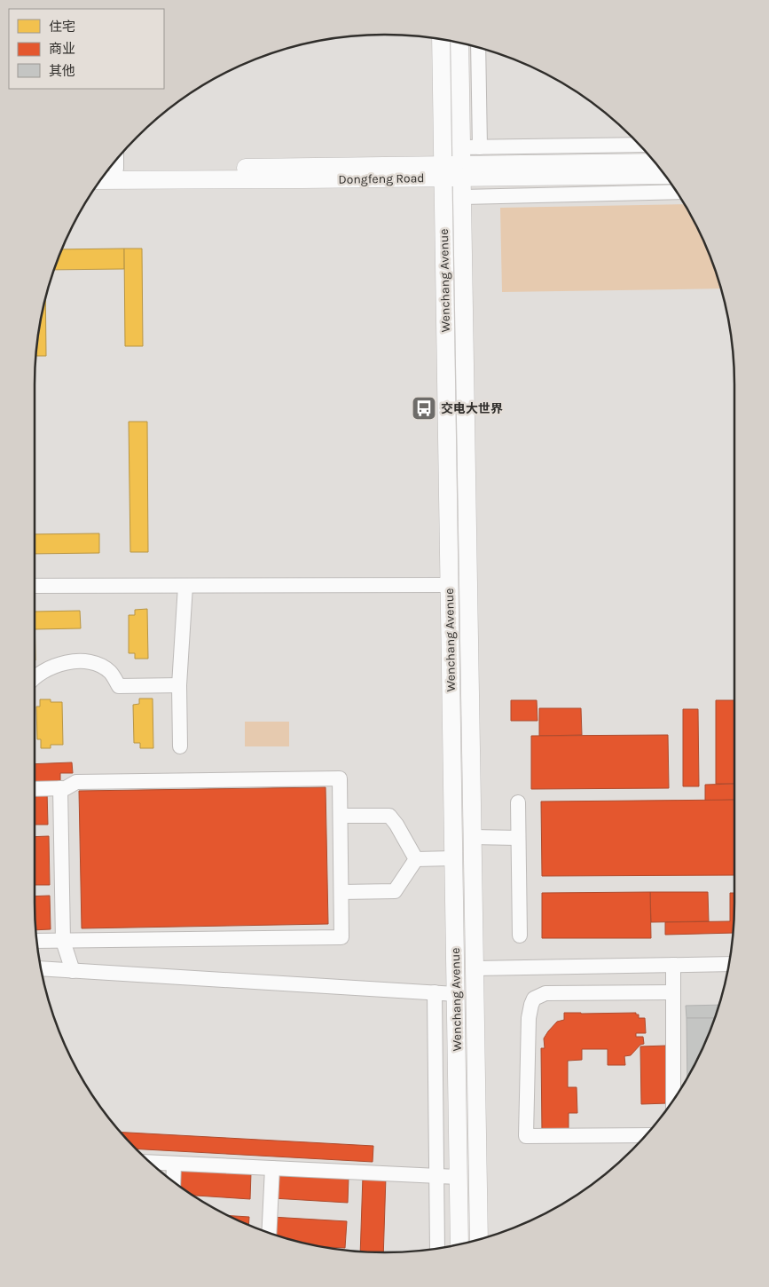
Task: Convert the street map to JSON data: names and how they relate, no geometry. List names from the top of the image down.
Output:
{
  "streets": {
    "main road": ["Dongfeng Road", "Wenchang Avenue"]
  },
  "crossings": [
    ["Dongfeng Road", "Wenchang Avenue"]
  ],
  "places": {
    "bus stop": ["交电大世界"]
  },
  "legend": ["住宅", "商业", "其他"]
}
